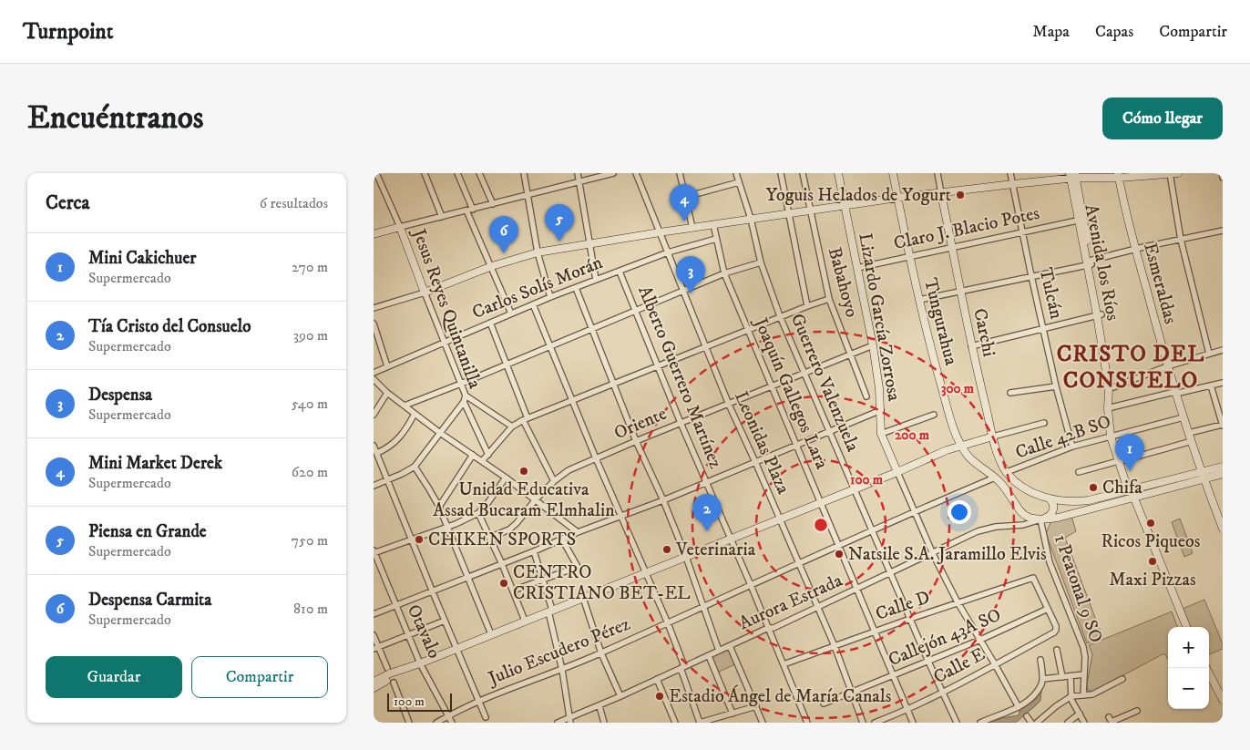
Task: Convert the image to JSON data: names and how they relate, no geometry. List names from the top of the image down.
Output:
{
  "streets": {
    "street": [
      "Claro J. Blacio Potes",
      "Avenida los Ríos",
      "Babahoyo",
      "Esmeraldas",
      "Carlos Solís Morán",
      "Tulcán",
      "Jesus Reyes Quintanilla",
      "Lizardo García Zorrosa",
      "Tungurahua",
      "Carchi",
      "Alberto Guerrero Martínez",
      "Guerrero Valenzuela",
      "Joaquín Gallegos Lara",
      "Oriente",
      "Calle 42B SO",
      "Leonidas Plaza",
      "1 Peatonal 9 SO",
      "Aurora Estrada",
      "Calle D",
      "Otavalo",
      "Callejón 43A SO",
      "Julio Escudero Pérez",
      "Calle E"
    ]
  },
  "crossings": [
    ["Claro J. Blacio Potes", "Avenida los Ríos"],
    ["Claro J. Blacio Potes", "Tulcán"],
    ["Claro J. Blacio Potes", "Lizardo García Zorrosa"],
    ["Claro J. Blacio Potes", "Tungurahua"],
    ["Claro J. Blacio Potes", "Carchi"],
    ["Avenida los Ríos", "Carchi"],
    ["Avenida los Ríos", "Calle 42B SO"],
    ["Babahoyo", "Oriente"],
    ["Esmeraldas", "Carchi"],
    ["Esmeraldas", "Calle 42B SO"],
    ["Carlos Solís Morán", "Jesus Reyes Quintanilla"],
    ["Carlos Solís Morán", "Alberto Guerrero Martínez"],
    ["Carlos Solís Morán", "Joaquín Gallegos Lara"],
    ["Carlos Solís Morán", "Leonidas Plaza"],
    ["Tulcán", "Calle 42B SO"],
    ["Lizardo García Zorrosa", "Oriente"],
    ["Lizardo García Zorrosa", "Aurora Estrada"],
    ["Lizardo García Zorrosa", "Calle D"],
    ["Lizardo García Zorrosa", "Callejón 43A SO"],
    ["Lizardo García Zorrosa", "Julio Escudero Pérez"],
    ["Lizardo García Zorrosa", "Calle E"],
    ["Tungurahua", "1 Peatonal 9 SO"],
    ["Tungurahua", "Aurora Estrada"],
    ["Tungurahua", "Julio Escudero Pérez"],
    ["Carchi", "Calle 42B SO"],
    ["Alberto Guerrero Martínez", "Oriente"],
    ["Alberto Guerrero Martínez", "Aurora Estrada"],
    ["Alberto Guerrero Martínez", "Calle D"],
    ["Alberto Guerrero Martínez", "Julio Escudero Pérez"],
    ["Guerrero Valenzuela", "Oriente"],
    ["Guerrero Valenzuela", "Aurora Estrada"],
    ["Guerrero Valenzuela", "Calle D"],
    ["Guerrero Valenzuela", "Callejón 43A SO"],
    ["Guerrero Valenzuela", "Julio Escudero Pérez"],
    ["Guerrero Valenzuela", "Calle E"],
    ["Joaquín Gallegos Lara", "Oriente"],
    ["Joaquín Gallegos Lara", "Aurora Estrada"],
    ["Joaquín Gallegos Lara", "Calle D"],
    ["Joaquín Gallegos Lara", "Callejón 43A SO"],
    ["Joaquín Gallegos Lara", "Julio Escudero Pérez"],
    ["Joaquín Gallegos Lara", "Calle E"],
    ["Oriente", "Leonidas Plaza"],
    ["Leonidas Plaza", "Aurora Estrada"],
    ["Leonidas Plaza", "Calle D"],
    ["Leonidas Plaza", "Callejón 43A SO"],
    ["Leonidas Plaza", "Julio Escudero Pérez"],
    ["1 Peatonal 9 SO", "Aurora Estrada"],
    ["Calle D", "Callejón 43A SO"],
    ["Calle D", "Calle E"],
    ["Otavalo", "Julio Escudero Pérez"],
    ["Callejón 43A SO", "Calle E"]
  ],
  "districts": ["CRISTO DEL CONSUELO"],
  "places": [
    "Yoguis Helados de Yogurt",
    "Unidad Educativa Assad Bucaram Elmhalin",
    "Chifa",
    "Ricos Piqueos",
    "CHIKEN SPORTS",
    "Veterinaria",
    "Natsile S.A. Jaramillo Elvis",
    "Maxi Pizzas",
    "CENTRO CRISTIANO BET-EL",
    "Estadio Ángel de María Canals"
  ],
  "scale_bar": "100 m",
  "page": {
    "header": "Turnpoint",
    "nav": ["Mapa", "Capas", "Compartir"],
    "buttons": [
      "Cómo llegar",
      ["Guardar", "Compartir"]
    ],
    "title": "Encuéntranos",
    "heading": ["Cerca", "6 resultados"],
    "pins": [
      "4",
      "5",
      "6",
      "3",
      "1",
      "2"
    ],
    "list": [
      {
        "mark": "1",
        "name": "Mini Cakichuer",
        "note": "Supermercado",
        "value": "270 m"
      },
      {
        "mark": "2",
        "name": "Tía Cristo del Consuelo",
        "note": "Supermercado",
        "value": "390 m"
      },
      {
        "mark": "3",
        "name": "Despensa",
        "note": "Supermercado",
        "value": "540 m"
      },
      {
        "mark": "4",
        "name": "Mini Market Derek",
        "note": "Supermercado",
        "value": "620 m"
      },
      {
        "mark": "5",
        "name": "Piensa en Grande",
        "note": "Supermercado",
        "value": "750 m"
      },
      {
        "mark": "6",
        "name": "Despensa Carmita",
        "note": "Supermercado",
        "value": "810 m"
      }
    ],
    "map_buttons": ["+", "−"],
    "scale": "100 m"
  },
  "rings": ["300 m", "200 m", "100 m"]
}
